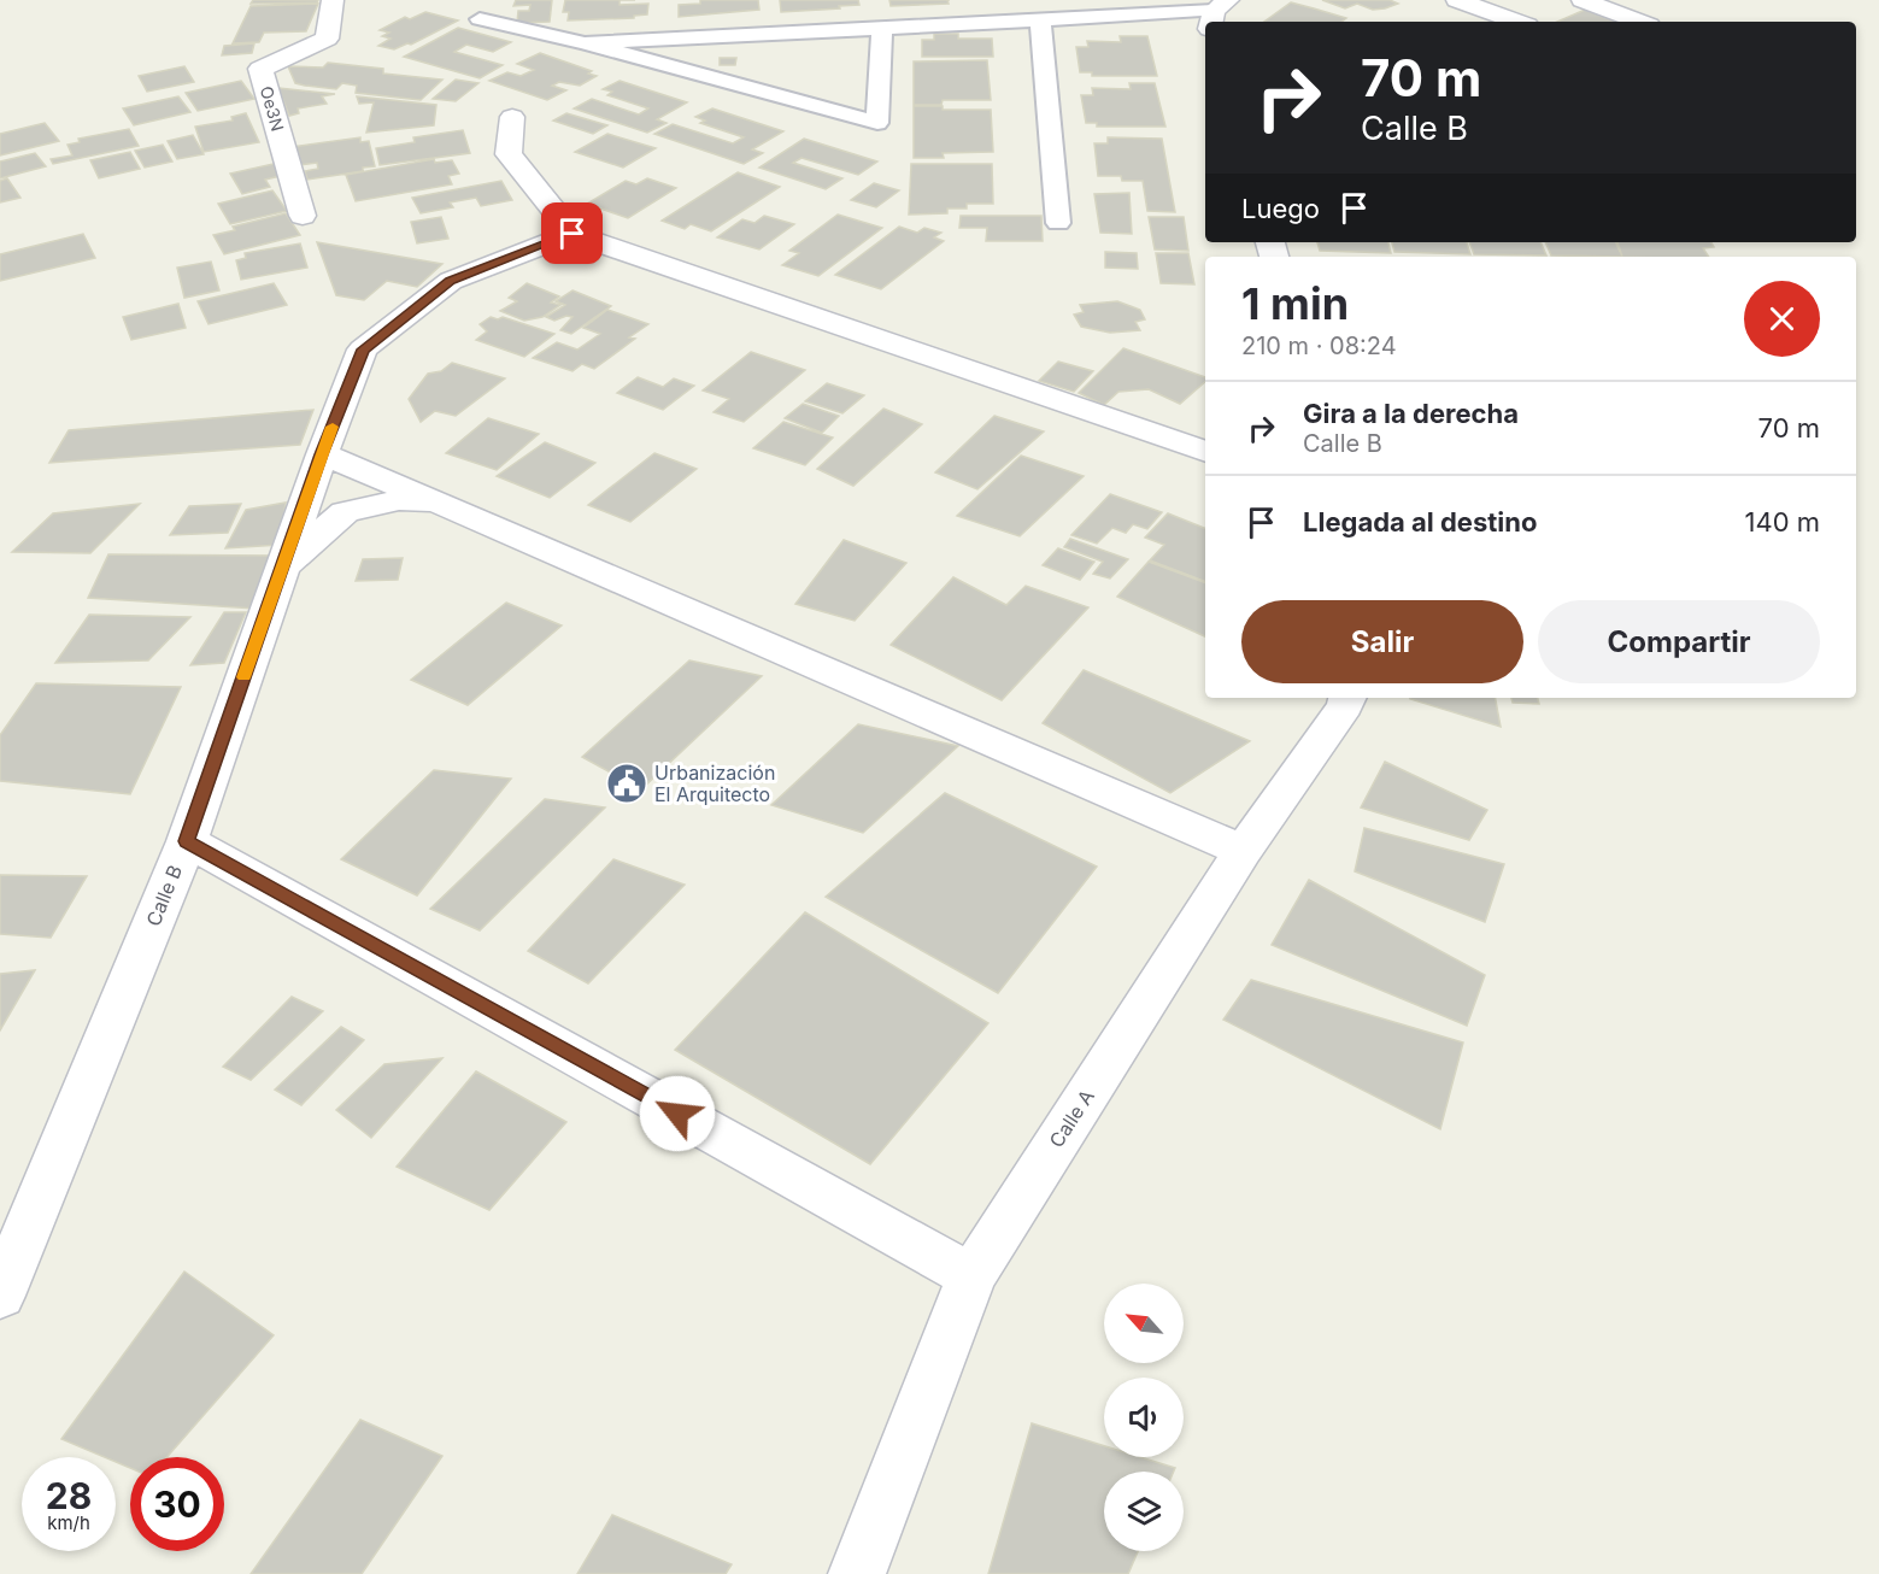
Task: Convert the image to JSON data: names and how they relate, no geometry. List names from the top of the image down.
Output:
{
  "streets": {
    "street": ["Oe3N", "Calle B", "Calle A"]
  },
  "places": {
    "public building": ["Urbanización El Arquitecto"]
  },
  "north": "top left",
  "page": {
    "turn": ["70 m", "Calle B"],
    "then": "Luego",
    "heading": ["1 min", "210 m · 08:24"],
    "list": [
      {
        "name": "Gira a la derecha",
        "note": "Calle B",
        "value": "70 m"
      },
      {
        "name": "Llegada al destino",
        "value": "140 m"
      }
    ],
    "buttons": ["Salir", "Compartir"],
    "speed": "28 km/h",
    "limit": "30"
  }
}
